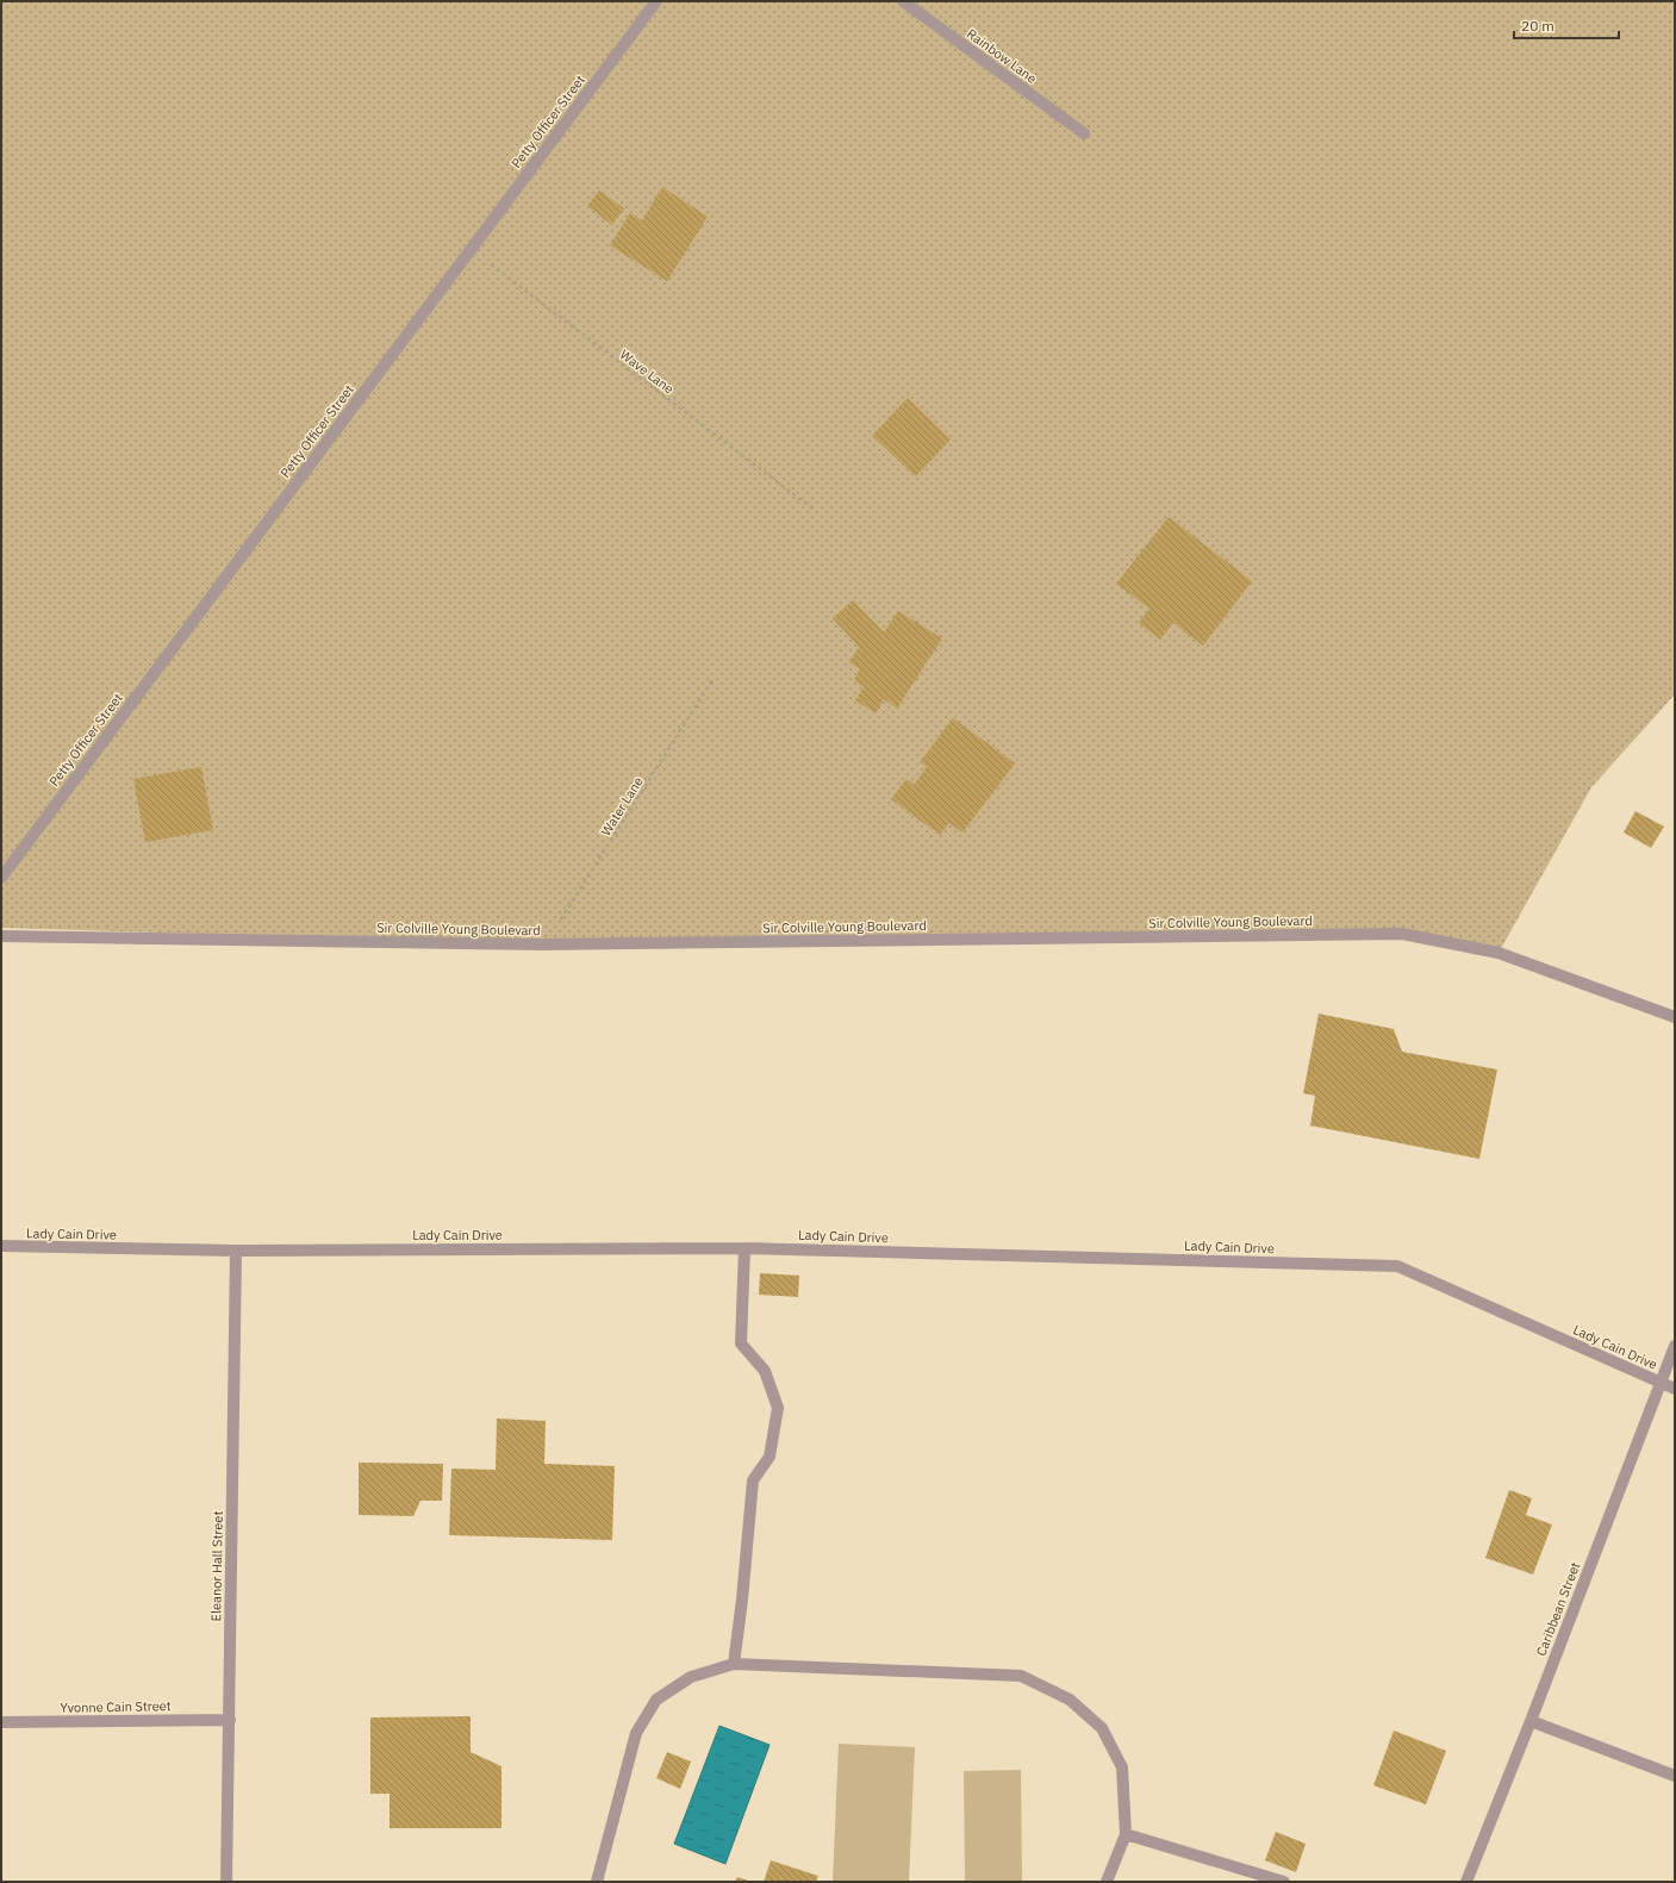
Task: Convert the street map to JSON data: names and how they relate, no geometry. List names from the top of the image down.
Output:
{
  "streets": {
    "street": [
      "Rainbow Lane",
      "Petty Officer Street",
      "Sir Colville Young Boulevard",
      "Lady Cain Drive",
      "Eleanor Hall Street",
      "Caribbean Street",
      "Yvonne Cain Street"
    ],
    "path": ["Wave Lane", "Water Lane"]
  },
  "crossings": [
    ["Petty Officer Street", "Wave Lane"],
    ["Water Lane", "Sir Colville Young Boulevard"],
    ["Lady Cain Drive", "Eleanor Hall Street"],
    ["Lady Cain Drive", "Caribbean Street"],
    ["Eleanor Hall Street", "Yvonne Cain Street"]
  ],
  "scale_bar": "20 m"
}
